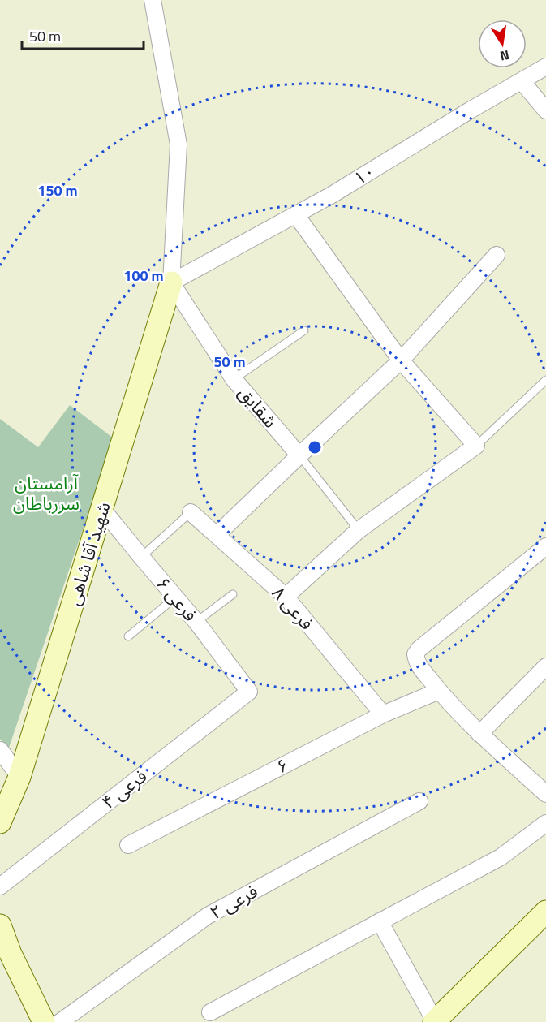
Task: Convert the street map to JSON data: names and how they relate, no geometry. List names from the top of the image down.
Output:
{
  "streets": {
    "street": [
      "۱۰",
      "شقایق",
      "شهید آقا شاهی",
      "فرعی ۶",
      "فرعی ۸",
      "۶",
      "فرعی ۴",
      "فرعی ۲"
    ]
  },
  "crossings": [
    ["۱۰", "شقایق"],
    ["۱۰", "شهید آقا شاهی"],
    ["شقایق", "شهید آقا شاهی"],
    ["شهید آقا شاهی", "فرعی ۶"],
    ["فرعی ۶", "فرعی ۴"],
    ["فرعی ۸", "۶"]
  ],
  "parks": ["آرامستان سررباطان"],
  "scale_bar": "50 m",
  "north": "bottom",
  "rings": ["150 m", "100 m", "50 m"]
}
